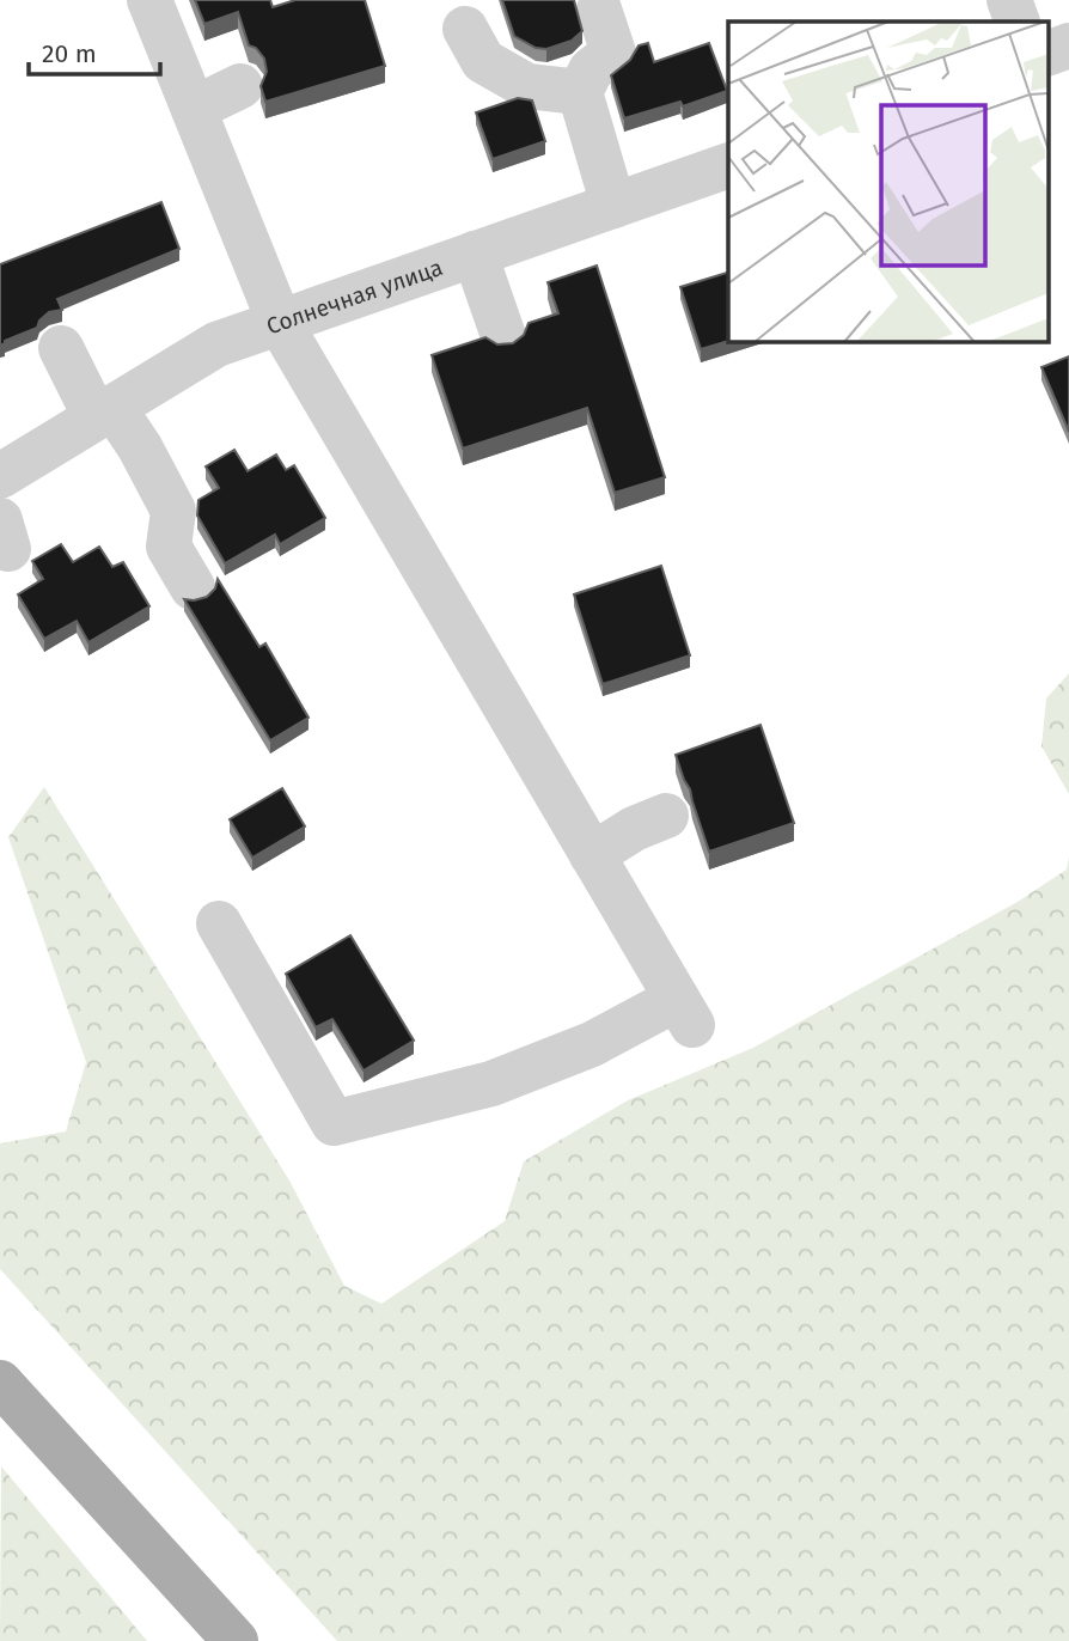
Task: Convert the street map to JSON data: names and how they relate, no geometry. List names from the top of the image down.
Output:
{
  "streets": {
    "street": ["Солнечная улица"]
  },
  "scale_bar": "20 m"
}
